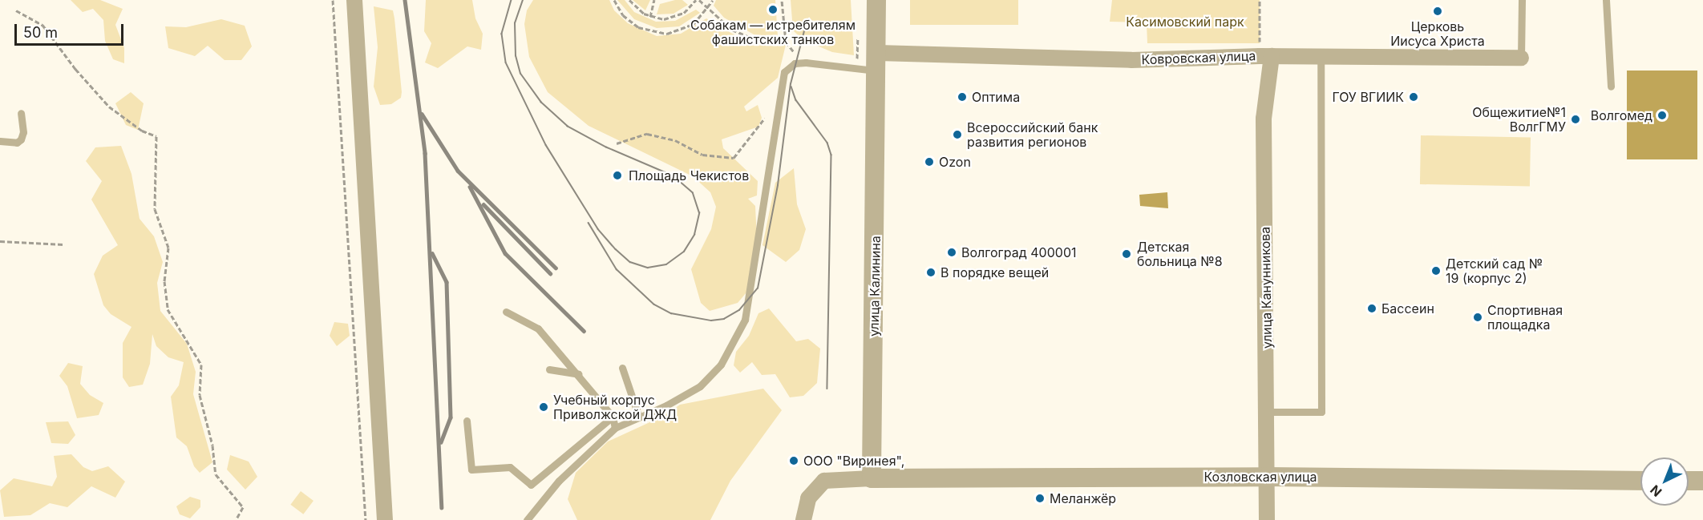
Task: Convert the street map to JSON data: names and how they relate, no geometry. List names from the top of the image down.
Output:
{
  "streets": {
    "street": [
      "Ковровская улица",
      "улица Калинина",
      "улица Канунникова",
      "Козловская улица"
    ]
  },
  "crossings": [
    ["Ковровская улица", "улица Калинина"],
    ["Ковровская улица", "улица Канунникова"],
    ["улица Калинина", "Козловская улица"],
    ["улица Канунникова", "Козловская улица"]
  ],
  "parks": ["Касимовский парк"],
  "places": [
    "Собакам — истребителям фашистских танков",
    "Церковь Иисуса Христа",
    "Оптима",
    "ГОУ ВГИИК",
    "Волгомед",
    "Общежитие№1 ВолгГМУ",
    "Всероссийский банк развития регионов",
    "Ozon",
    "Площадь Чекистов",
    "Волгоград 400001",
    "Детская больница №8",
    "Детский сад № 19 (корпус 2)",
    "В порядке вещей",
    "Бассеин",
    "Спортивная площадка",
    "Учебный корпус Приволжской ДЖД",
    "ООО \"Виринея\",",
    "Меланжёр"
  ],
  "scale_bar": "50 m",
  "north": "bottom left"
}
